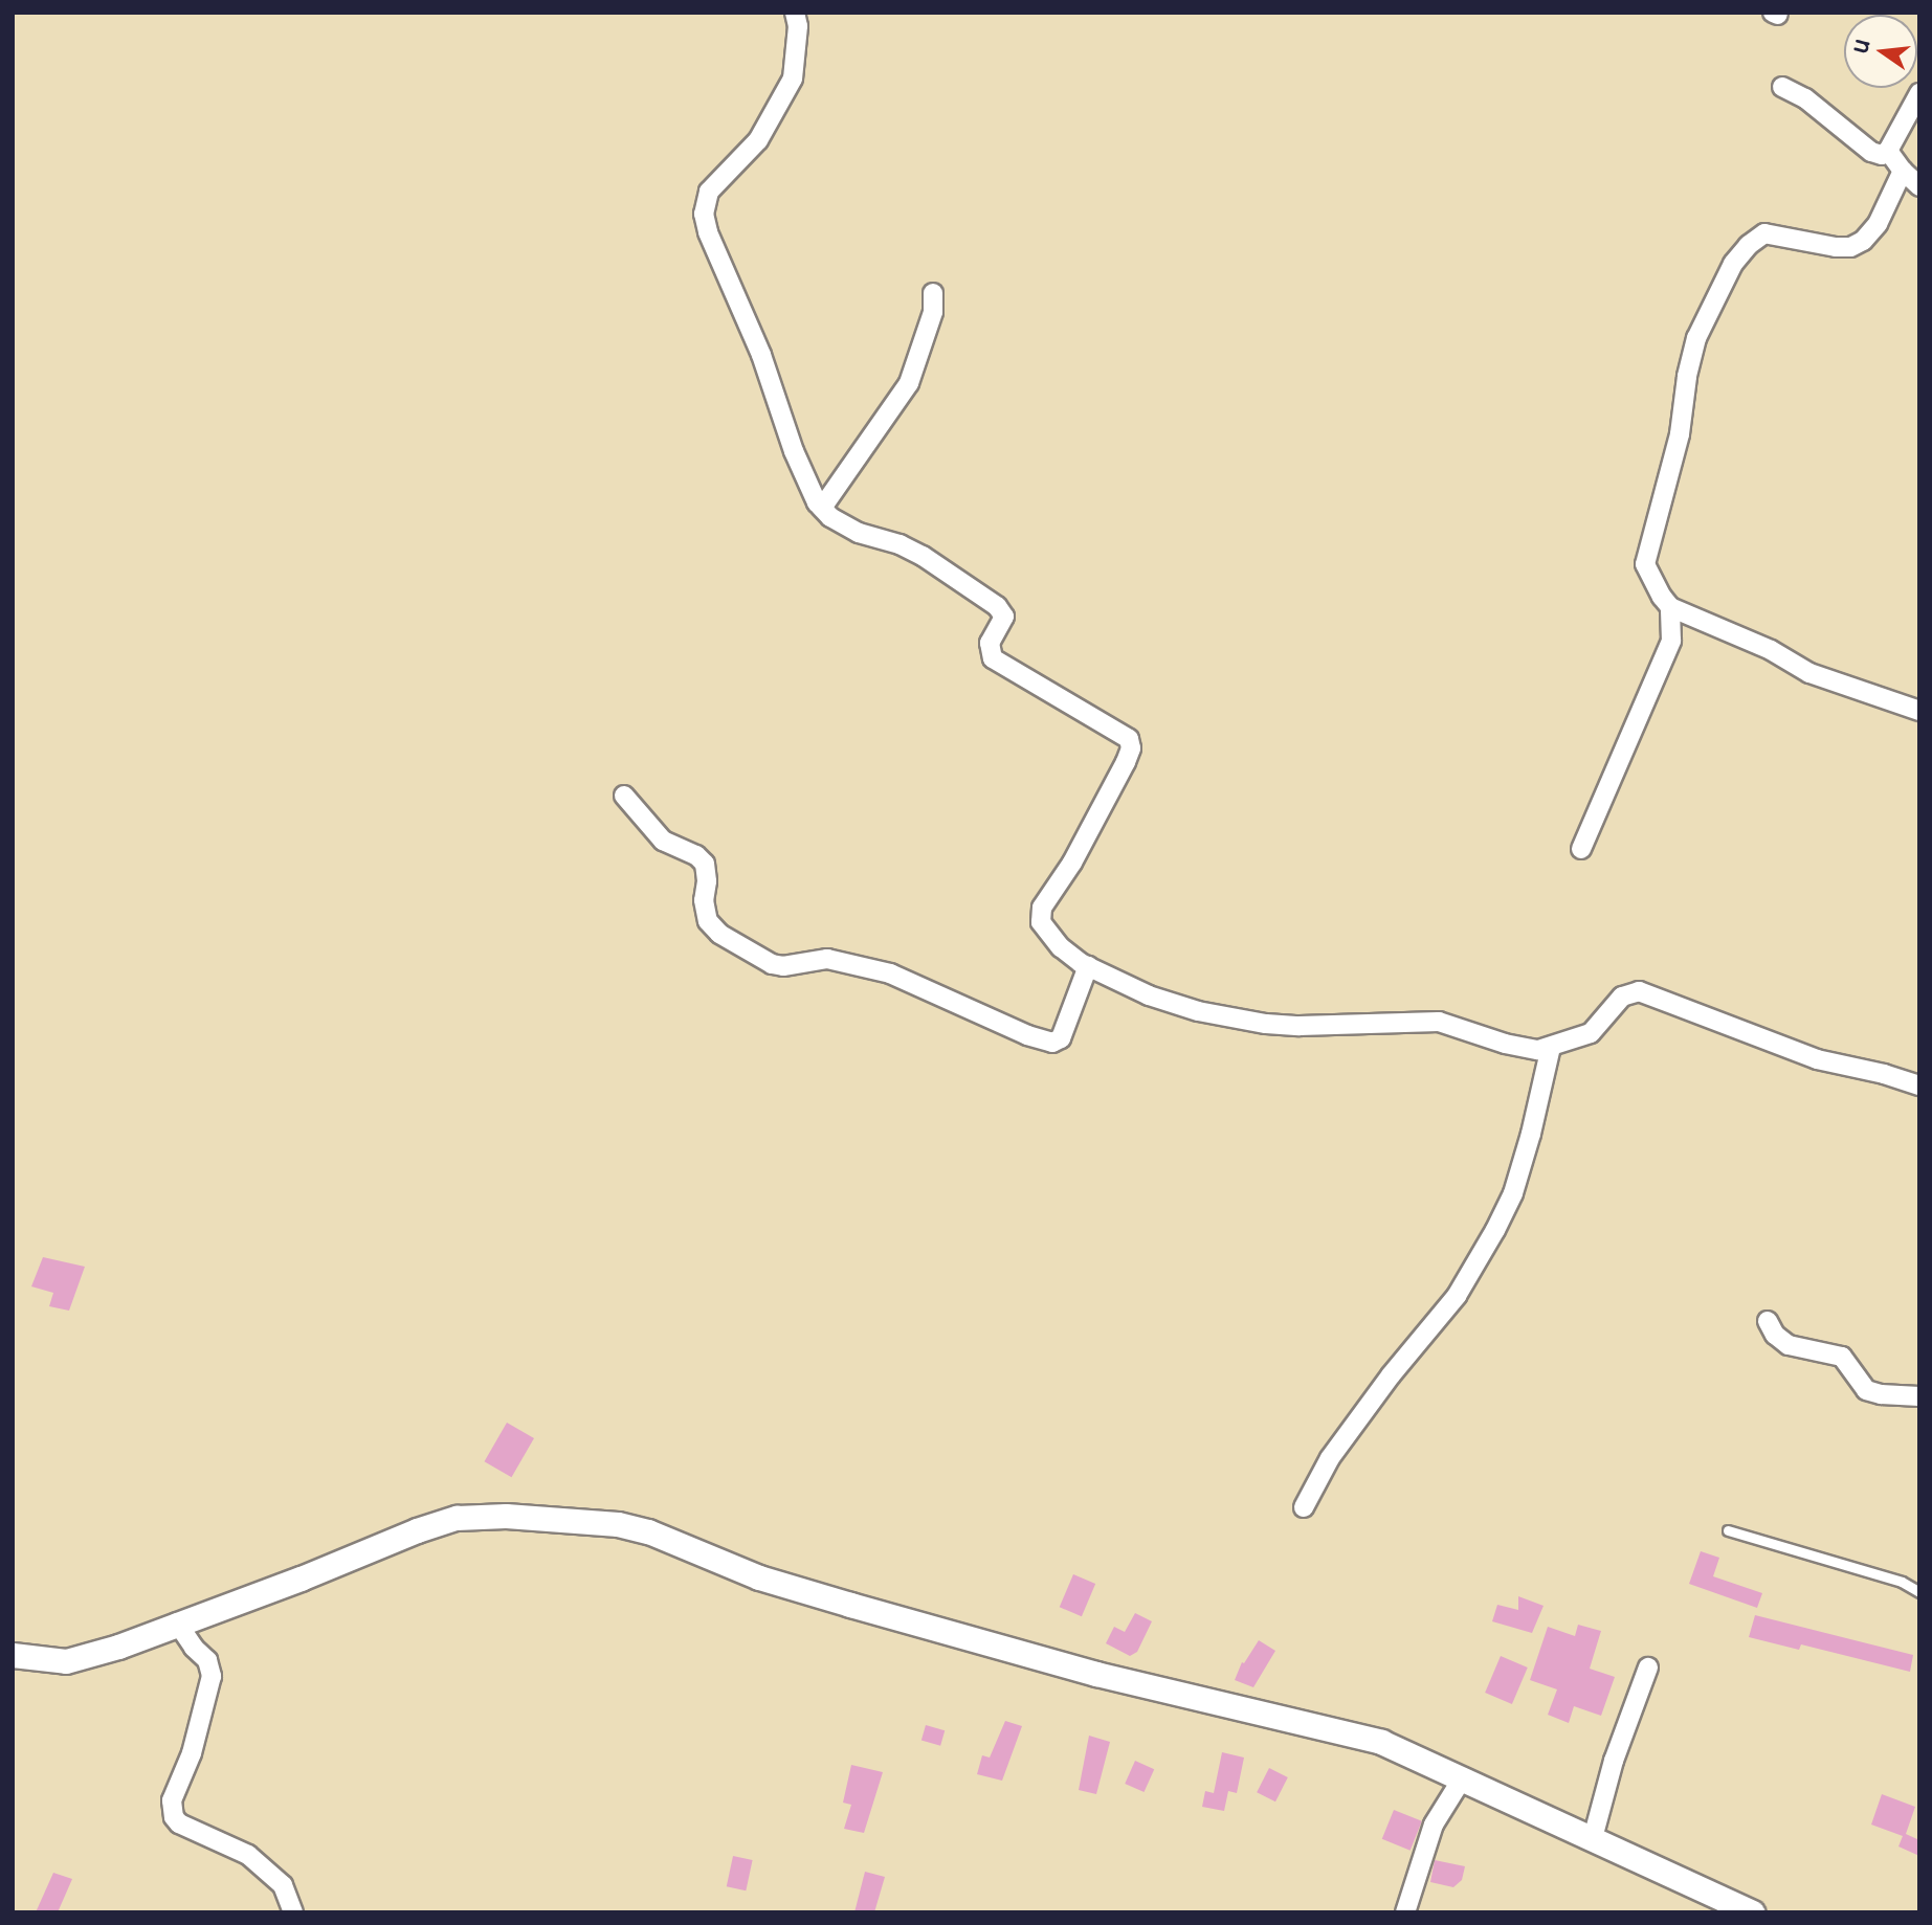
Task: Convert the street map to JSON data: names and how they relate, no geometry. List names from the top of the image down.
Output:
{
  "north": "left"
}
